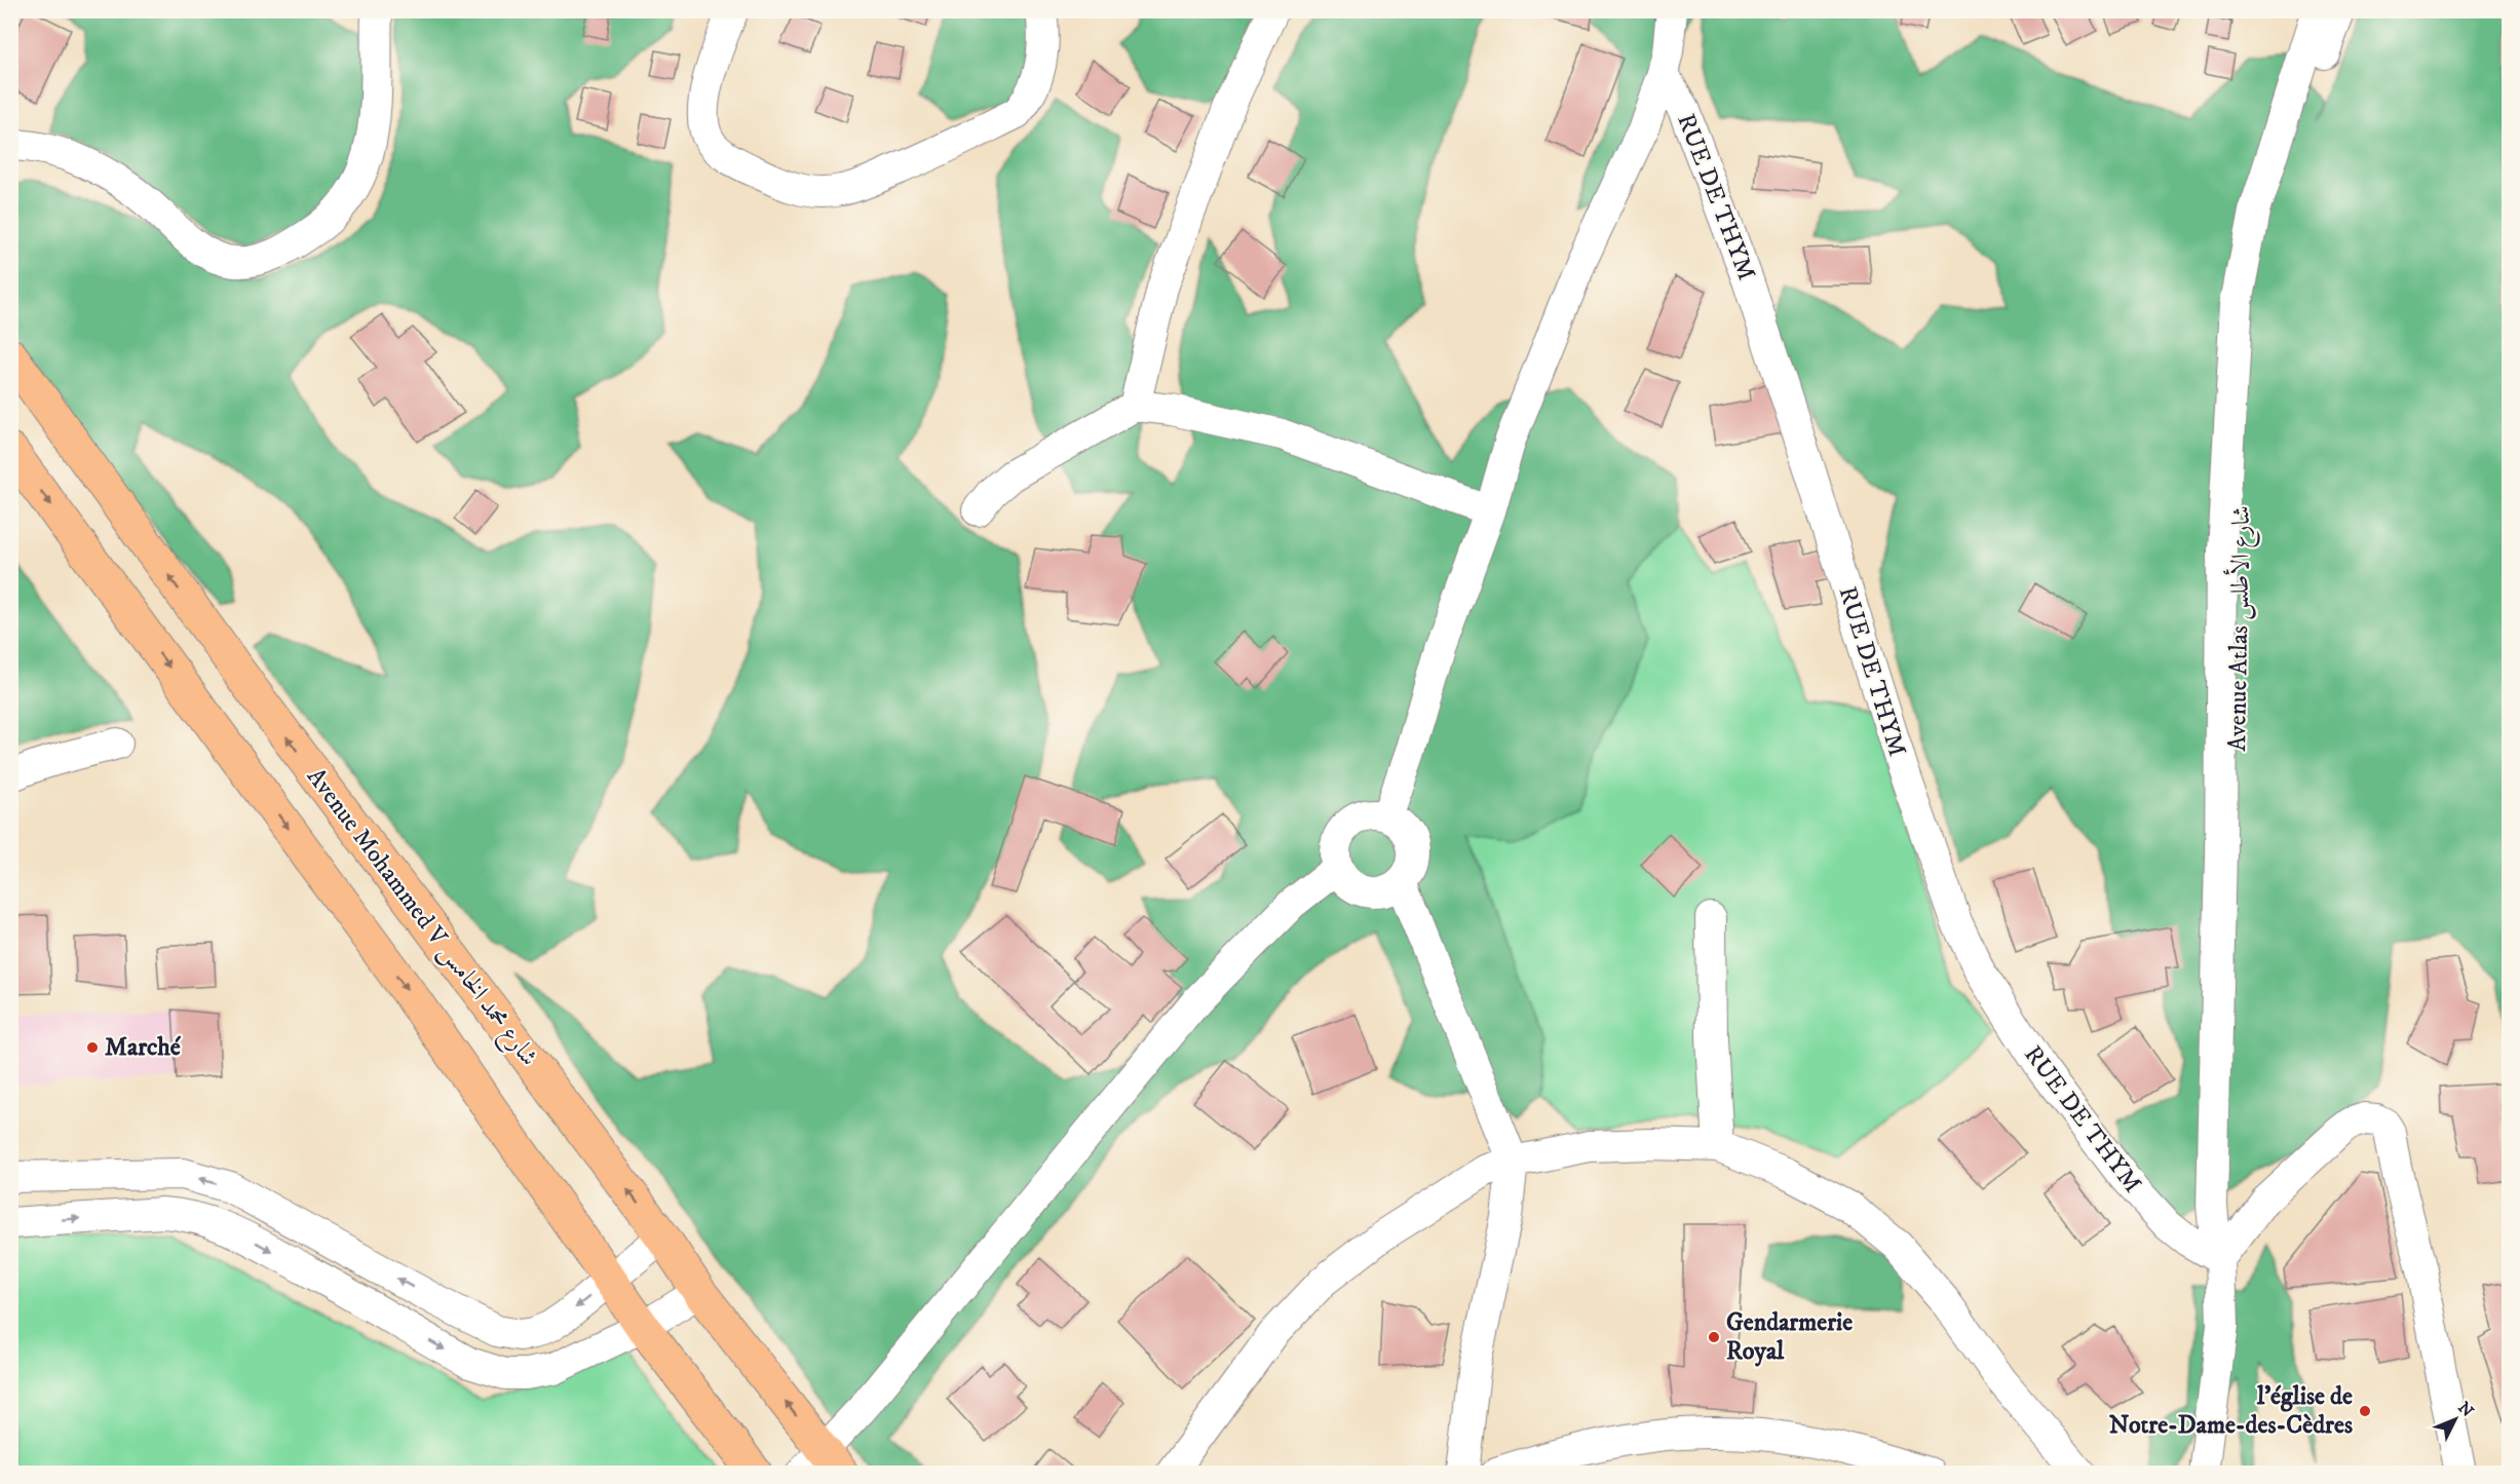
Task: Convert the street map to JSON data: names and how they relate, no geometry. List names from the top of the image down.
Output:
{
  "streets": {
    "main road": ["Avenue Mohammed V شارع محمد الخامس"],
    "street": ["RUE DE THYM", "Avenue Atlas شارع الأطلس"]
  },
  "crossings": [
    ["RUE DE THYM", "Avenue Atlas شارع الأطلس"]
  ],
  "places": ["Marché", "Gendarmerie Royal", "l'église de Notre-Dame-des-Cèdres"],
  "north": "top right"
}
